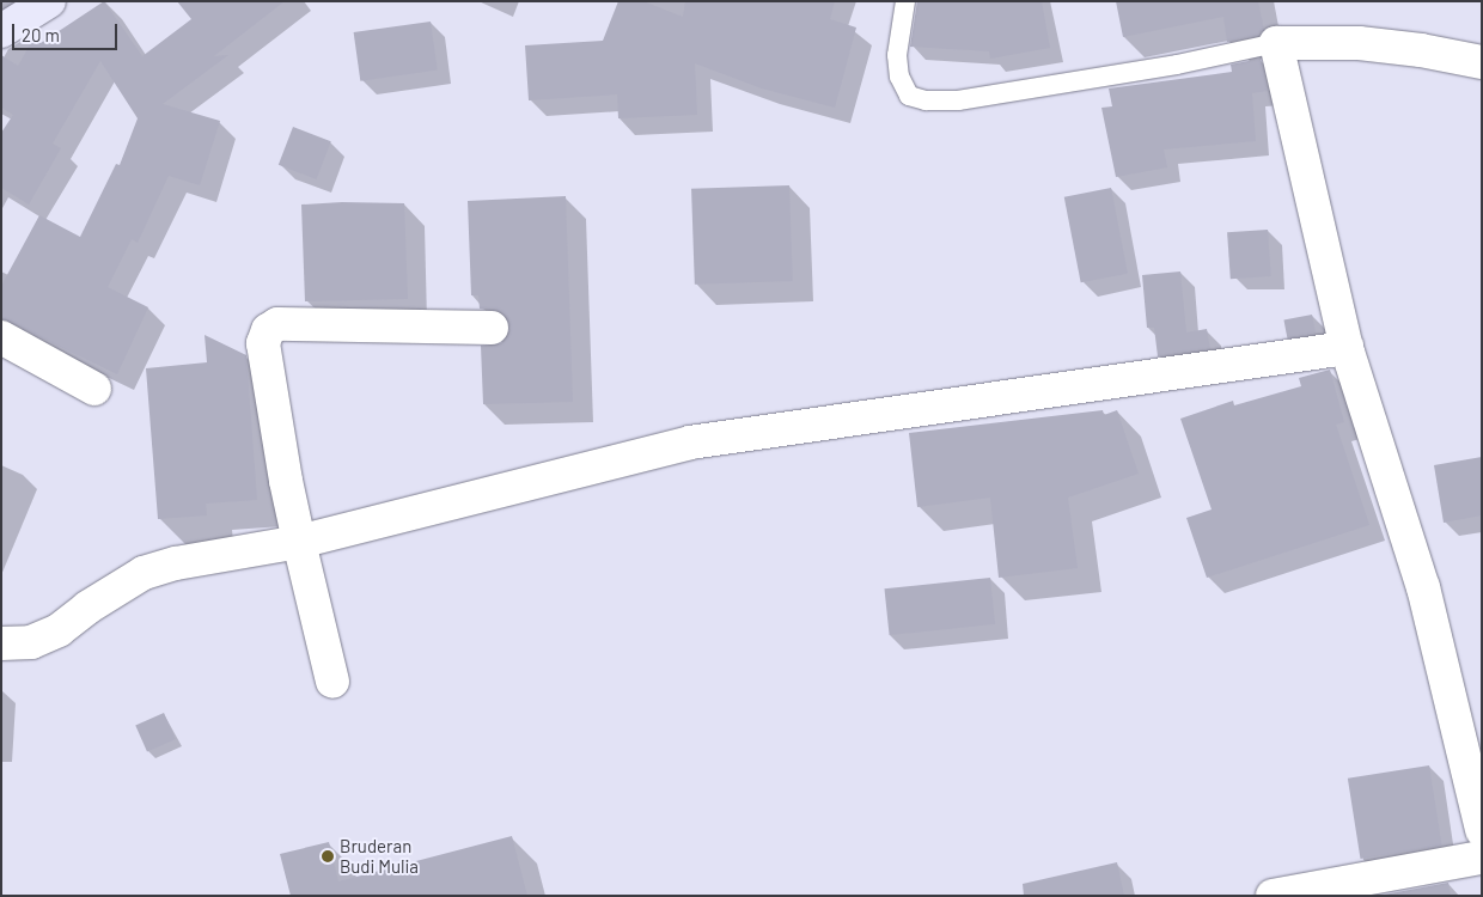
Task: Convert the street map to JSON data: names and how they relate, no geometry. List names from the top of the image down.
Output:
{
  "places": ["Bruderan Budi Mulia"],
  "scale_bar": "20 m"
}
